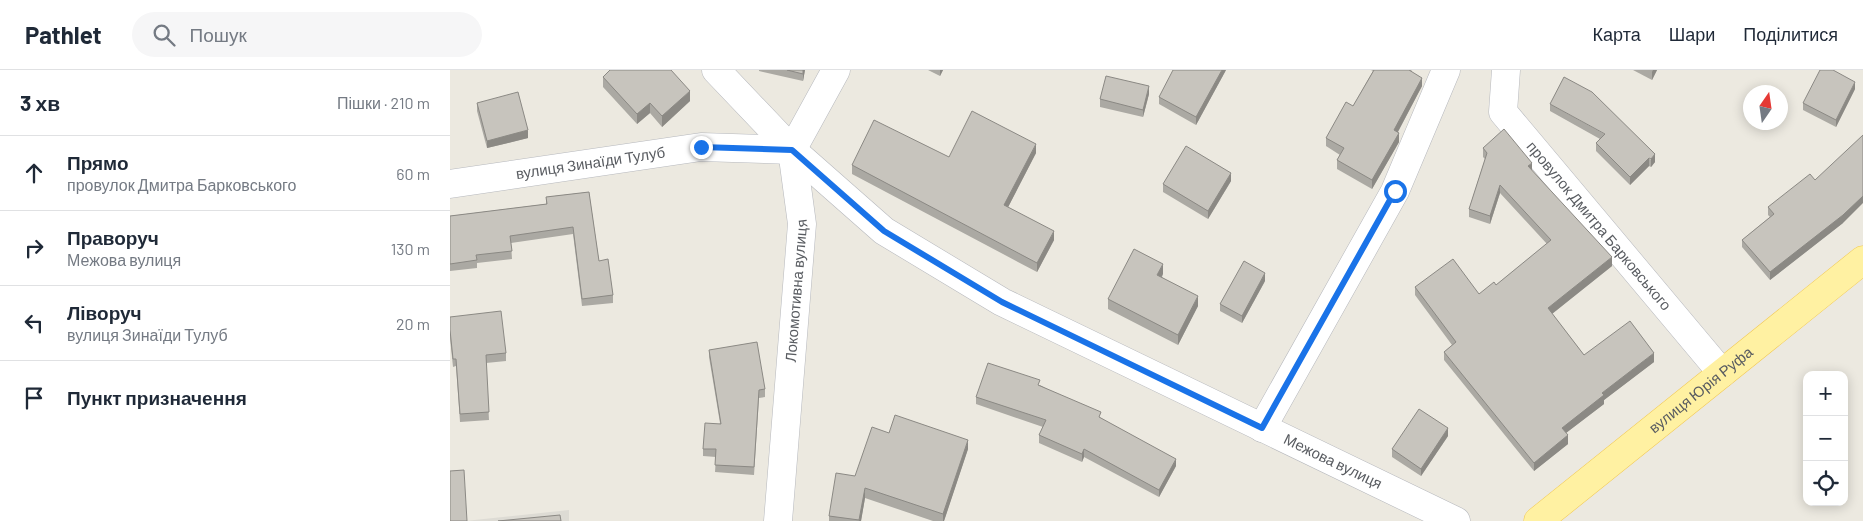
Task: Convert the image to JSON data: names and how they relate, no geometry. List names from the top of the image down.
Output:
{
  "streets": {
    "main road": ["вулиця Юрія Руфа"],
    "street": [
      "вулиця Зинаїди Тулуб",
      "провулок Дмитра Барковського",
      "Локомотивна вулиця",
      "Межова вулиця"
    ]
  },
  "crossings": [
    ["вулиця Зинаїди Тулуб", "Локомотивна вулиця"],
    ["вулиця Зинаїди Тулуб", "Межова вулиця"],
    ["провулок Дмитра Барковського", "вулиця Юрія Руфа"],
    ["Локомотивна вулиця", "Межова вулиця"]
  ],
  "north": "top",
  "page": {
    "header": "Pathlet",
    "search": "Пошук",
    "nav": ["Карта", "Шари", "Поділитися"],
    "heading": ["3 хв", "Пішки · 210 m"],
    "list": [
      ["Прямо", "провулок Дмитра Барковського", "60 m"],
      ["Праворуч", "Межова вулиця", "130 m"],
      ["Ліворуч", "вулиця Зинаїди Тулуб", "20 m"],
      "Пункт призначення"
    ],
    "map_buttons": ["+", "−"]
  }
}
